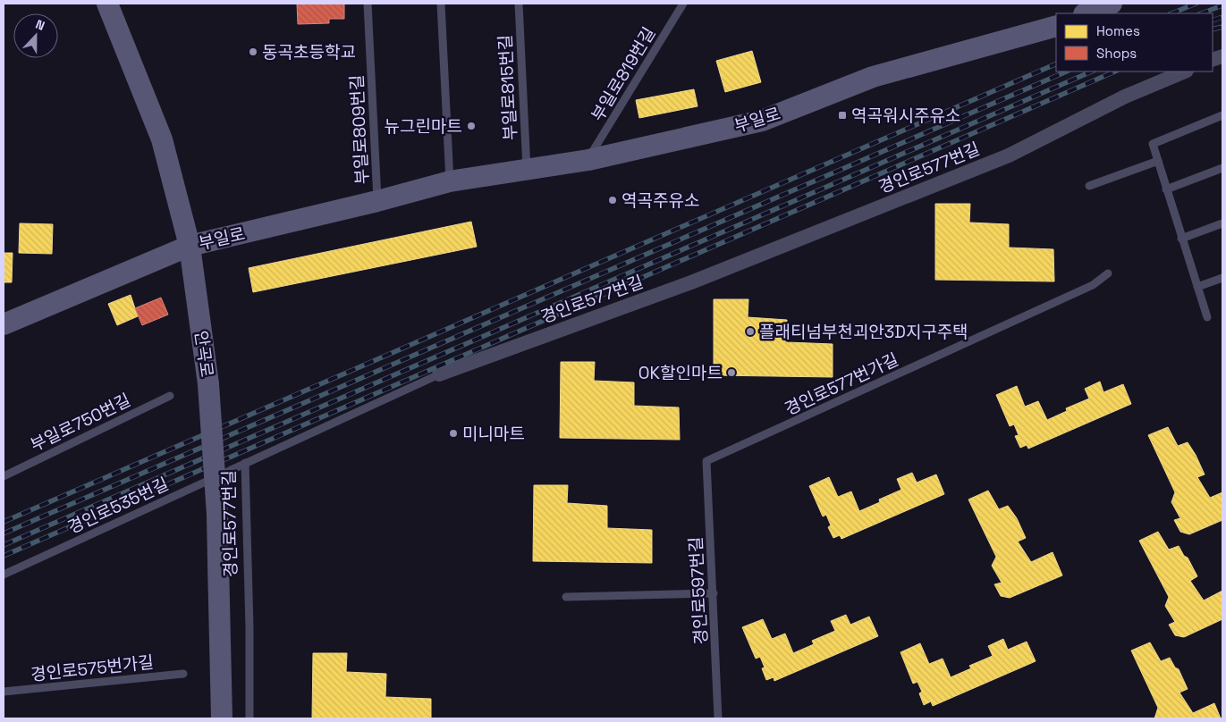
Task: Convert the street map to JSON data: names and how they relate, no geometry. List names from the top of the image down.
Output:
{
  "streets": {
    "street": ["부일로", "경인로577번길", "안곡로"],
    "lane": [
      "부일로819번길",
      "부일로815번길",
      "부일로809번길",
      "경인로577번가길",
      "부일로750번길",
      "경인로535번길",
      "경인로597번길",
      "경인로575번가길"
    ]
  },
  "crossings": [
    ["부일로819번길", "부일로"],
    ["부일로815번길", "부일로"],
    ["부일로", "부일로809번길"],
    ["부일로", "안곡로"],
    ["경인로577번길", "경인로535번길"],
    ["경인로577번가길", "경인로597번길"]
  ],
  "places": {
    "other": [
      "동곡초등학교",
      "뉴그린마트",
      "역곡주유소",
      "플래티넘부천괴안3D지구주택",
      "OK할인마트",
      "미니마트"
    ],
    "transit": ["역곡워시주유소"]
  },
  "legend": ["Homes", "Shops"],
  "north": "top"
}
